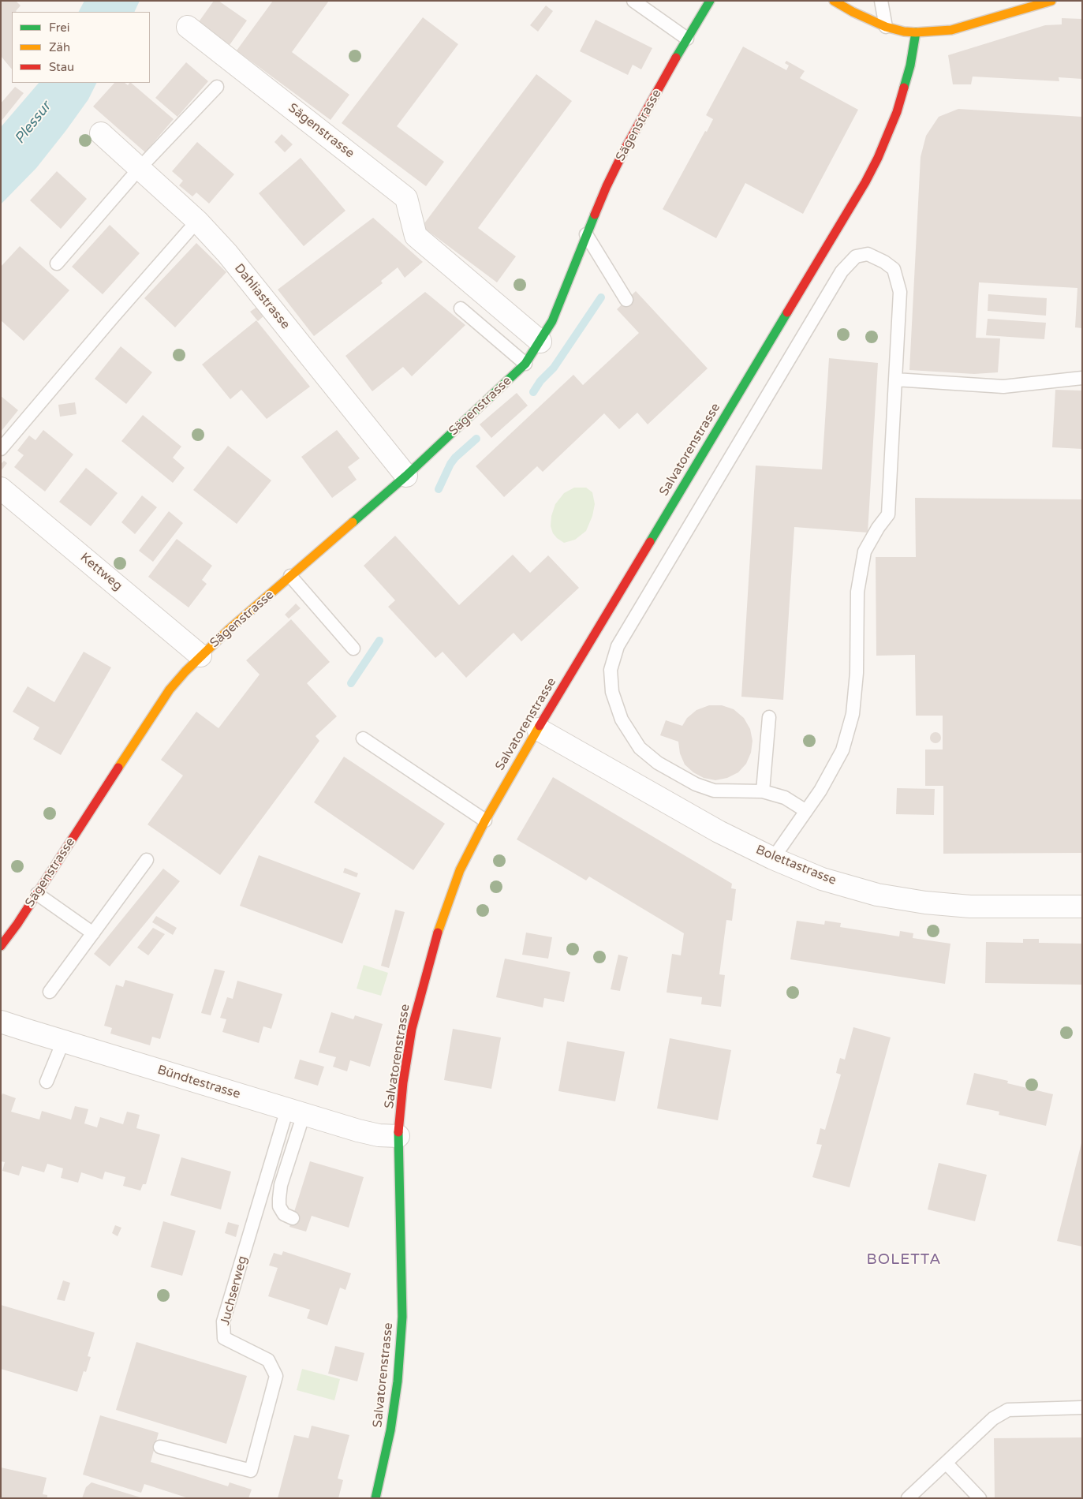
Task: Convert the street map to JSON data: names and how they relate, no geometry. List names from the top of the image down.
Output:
{
  "streets": {
    "street": [
      "Sägenstrasse",
      "Dahliastrasse",
      "Salvatorenstrasse",
      "Kettweg",
      "Bolettastrasse",
      "Bündtestrasse"
    ],
    "lane": ["Juchserweg"]
  },
  "crossings": [
    ["Sägenstrasse", "Dahliastrasse"],
    ["Sägenstrasse", "Kettweg"],
    ["Salvatorenstrasse", "Bolettastrasse"],
    ["Salvatorenstrasse", "Bündtestrasse"],
    ["Bündtestrasse", "Juchserweg"]
  ],
  "districts": ["BOLETTA"],
  "water": ["Plessur"],
  "legend": ["Frei", "Zäh", "Stau"]
}
